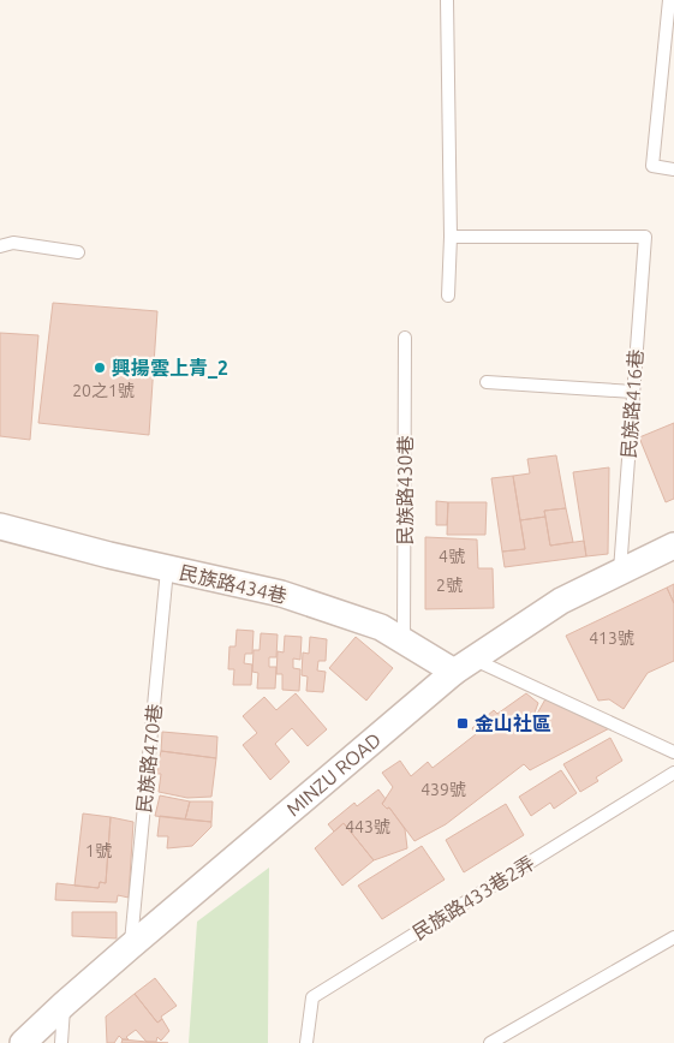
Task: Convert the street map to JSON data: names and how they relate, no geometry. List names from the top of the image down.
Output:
{
  "streets": {
    "street": ["民族路434巷", "MINZU ROAD"],
    "lane": [
      "民族路416巷",
      "民族路430巷",
      "民族路470巷",
      "民族路433巷2弄"
    ]
  },
  "crossings": [
    ["民族路416巷", "MINZU ROAD"],
    ["民族路430巷", "民族路434巷"],
    ["民族路434巷", "民族路470巷"],
    ["民族路434巷", "MINZU ROAD"],
    ["民族路470巷", "MINZU ROAD"]
  ],
  "places": {
    "other": ["興揚雲上青_2"],
    "transit": ["金山社區"]
  },
  "house_numbers": [
    "20之1號",
    "4號",
    "2號",
    "413號",
    "439號",
    "443號",
    "1號"
  ]
}
